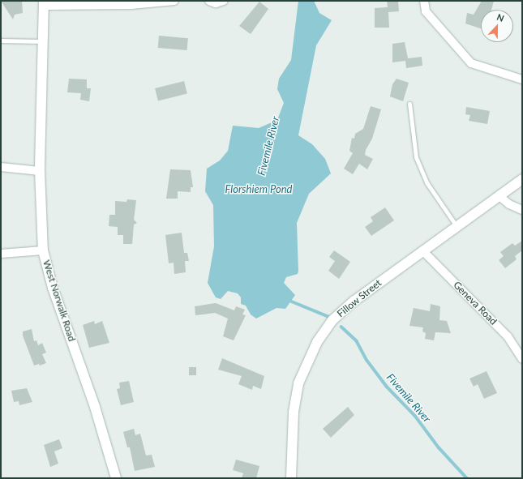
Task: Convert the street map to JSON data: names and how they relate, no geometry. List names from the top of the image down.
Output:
{
  "streets": {
    "street": ["Fillow Street", "West Norwalk Road", "Geneva Road"]
  },
  "crossings": [
    ["Fillow Street", "Geneva Road"]
  ],
  "water": ["Fivemile River", "Florshiem Pond"],
  "north": "top"
}
